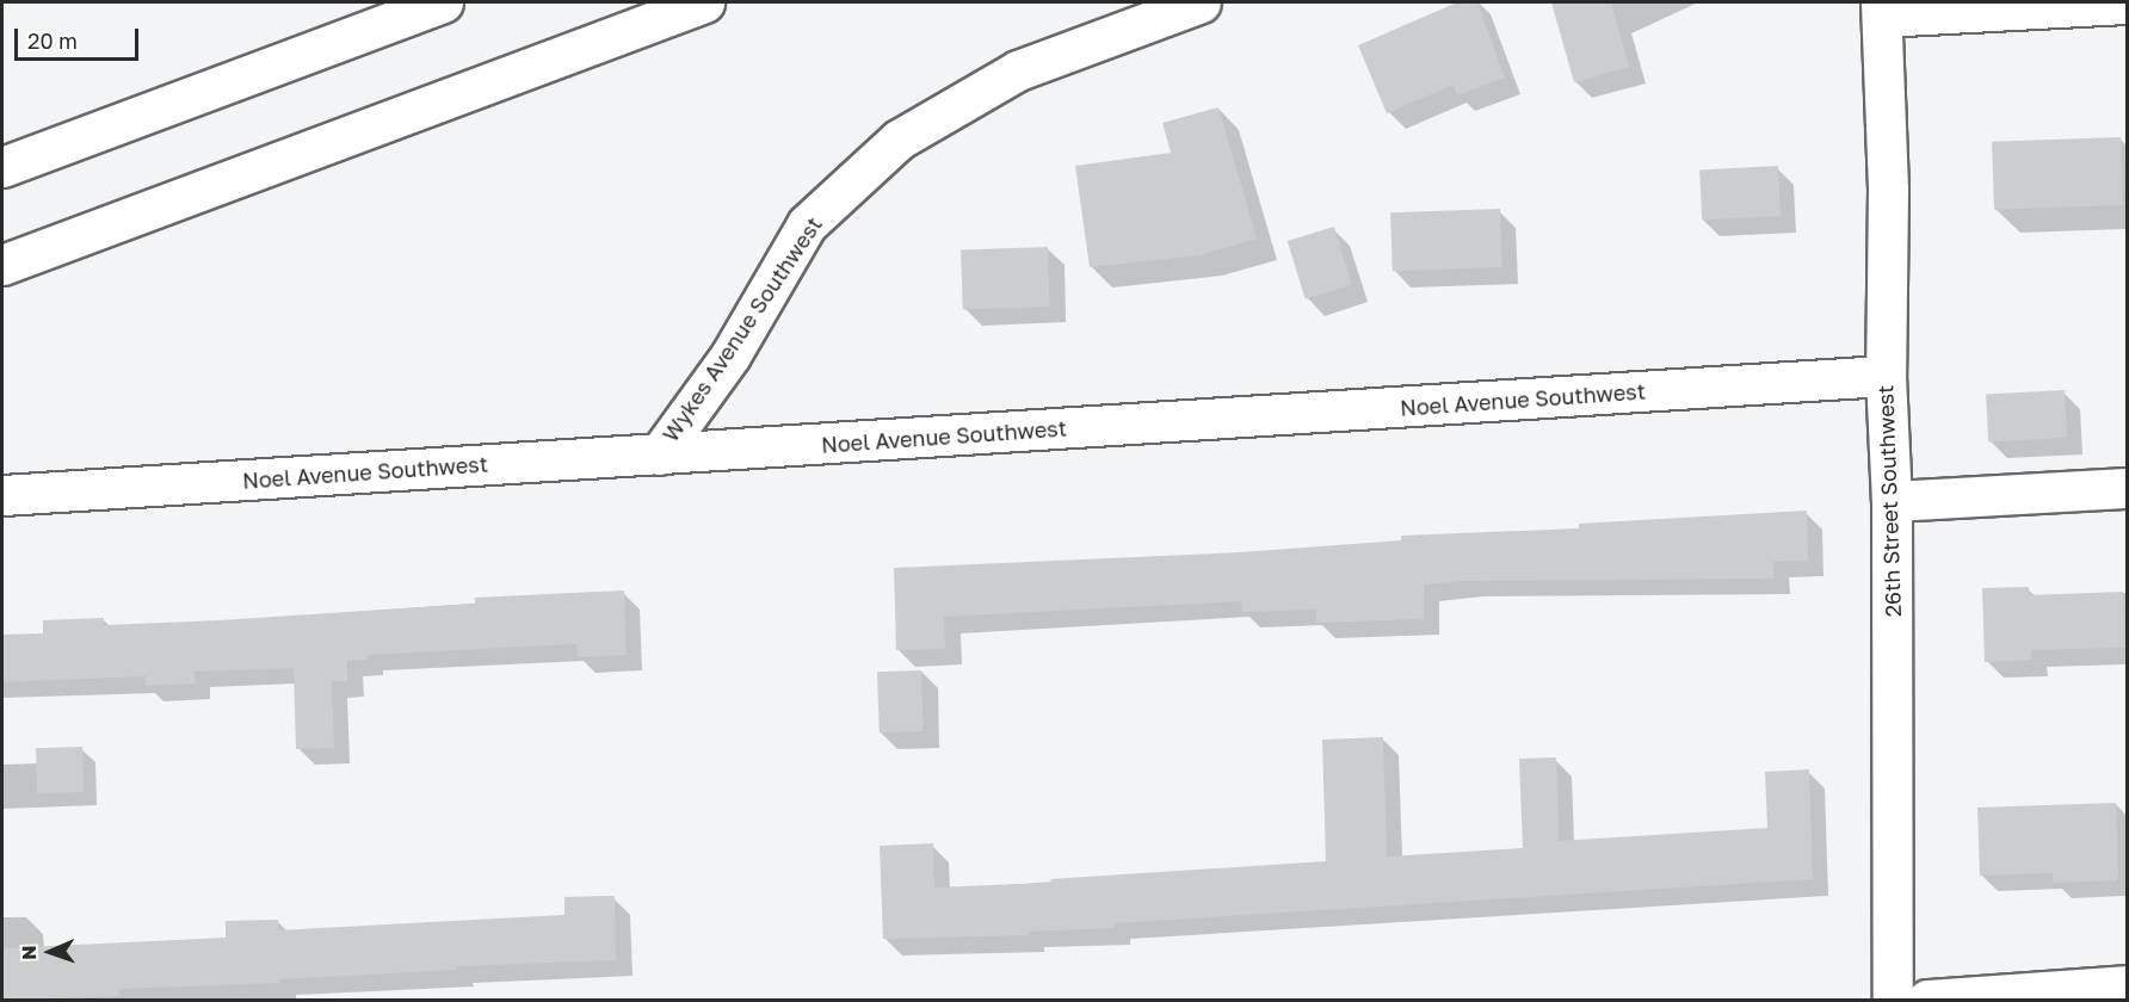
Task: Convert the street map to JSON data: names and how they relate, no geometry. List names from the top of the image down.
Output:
{
  "streets": {
    "main road": ["Wykes Avenue Southwest", "Noel Avenue Southwest", "26th Street Southwest"]
  },
  "crossings": [
    ["Wykes Avenue Southwest", "Noel Avenue Southwest"],
    ["Noel Avenue Southwest", "26th Street Southwest"]
  ],
  "scale_bar": "20 m",
  "north": "left"
}
